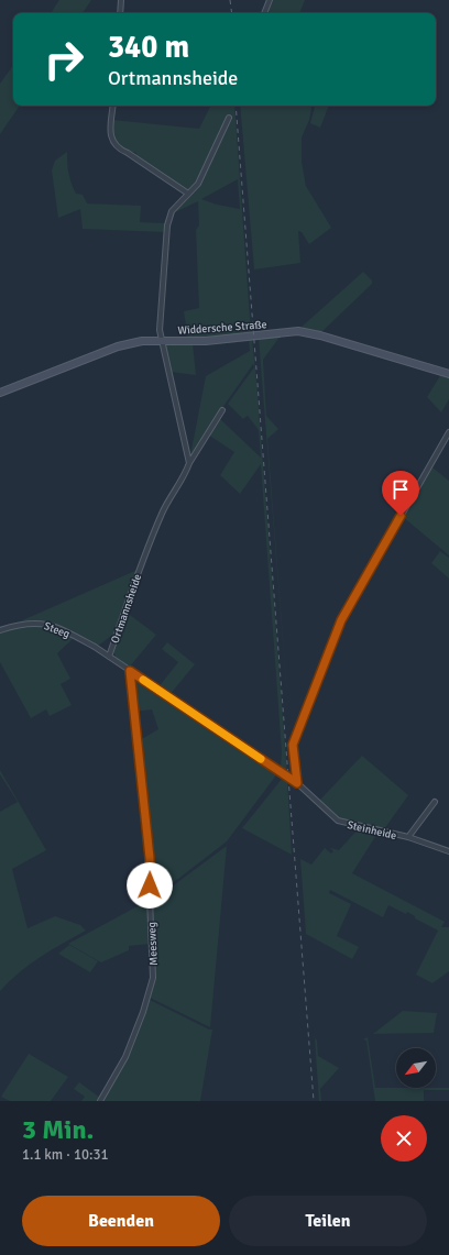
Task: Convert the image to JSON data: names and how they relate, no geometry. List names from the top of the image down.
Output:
{
  "streets": {
    "street": [
      "Widdersche Straße",
      "Ortmannsheide",
      "Steeg",
      "Steinheide",
      "Meesweg"
    ]
  },
  "crossings": [
    ["Ortmannsheide", "Steeg"],
    ["Ortmannsheide", "Steinheide"],
    ["Ortmannsheide", "Meesweg"]
  ],
  "north": "bottom left",
  "page": {
    "turn": ["340 m", "Ortmannsheide"],
    "heading": ["3 Min.", "1.1 km · 10:31"],
    "buttons": ["Beenden", "Teilen"]
  }
}
